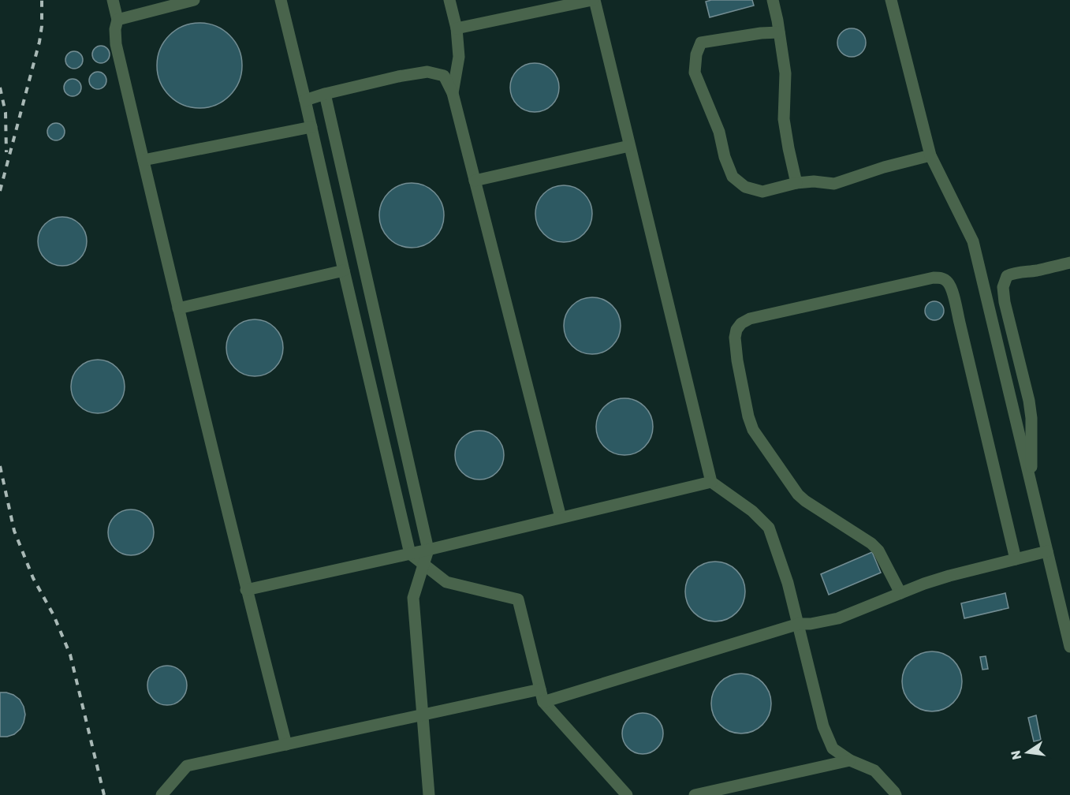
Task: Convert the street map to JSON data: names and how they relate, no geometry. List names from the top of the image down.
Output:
{
  "north": "left"
}
